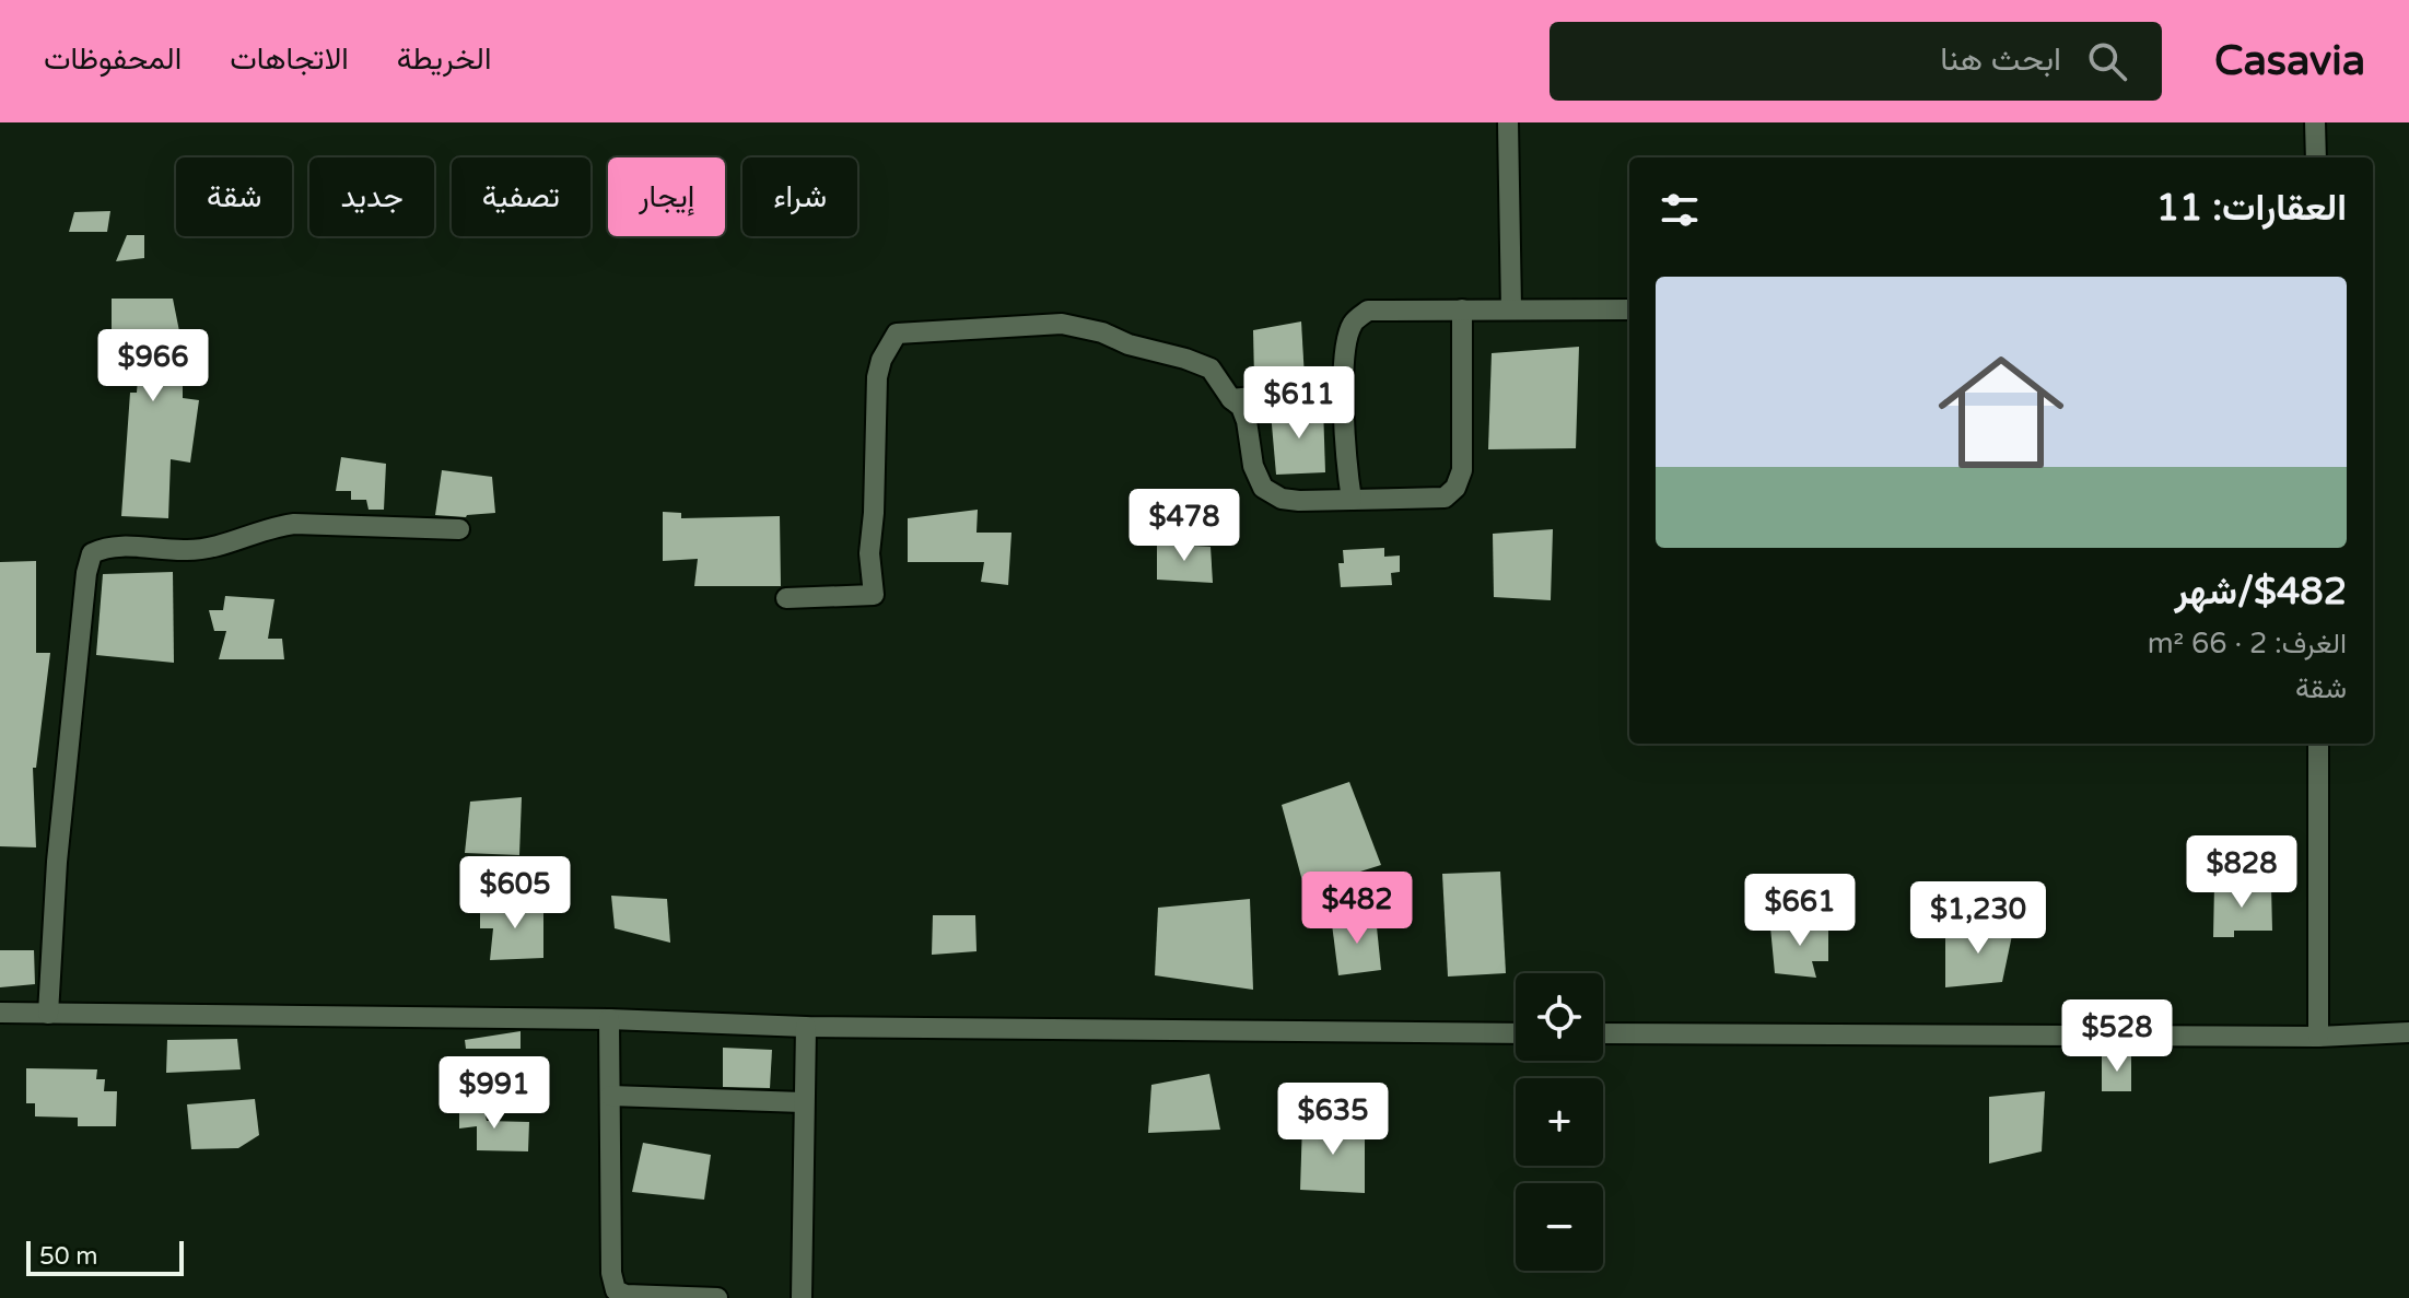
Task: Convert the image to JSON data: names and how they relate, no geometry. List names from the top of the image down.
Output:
{
  "scale_bar": "50 m",
  "page": {
    "header": "Casavia",
    "search": "ابحث هنا",
    "nav": ["الخريطة", "الاتجاهات", "المحفوظات"],
    "chip": [
      "شراء",
      "إيجار",
      "تصفية",
      "جديد",
      "شقة"
    ],
    "heading": "العقارات: 11",
    "list": [
      {
        "name": "$482/شهر",
        "note": "الغرف: 2 · 66 m² · شقة"
      }
    ],
    "price": [
      "$966",
      "$611",
      "$478",
      "$828",
      "$605",
      "$482",
      "$661",
      "$1,230",
      "$528",
      "$991",
      "$635"
    ],
    "map_buttons": ["+", "−"],
    "scale": "50 m"
  }
}
